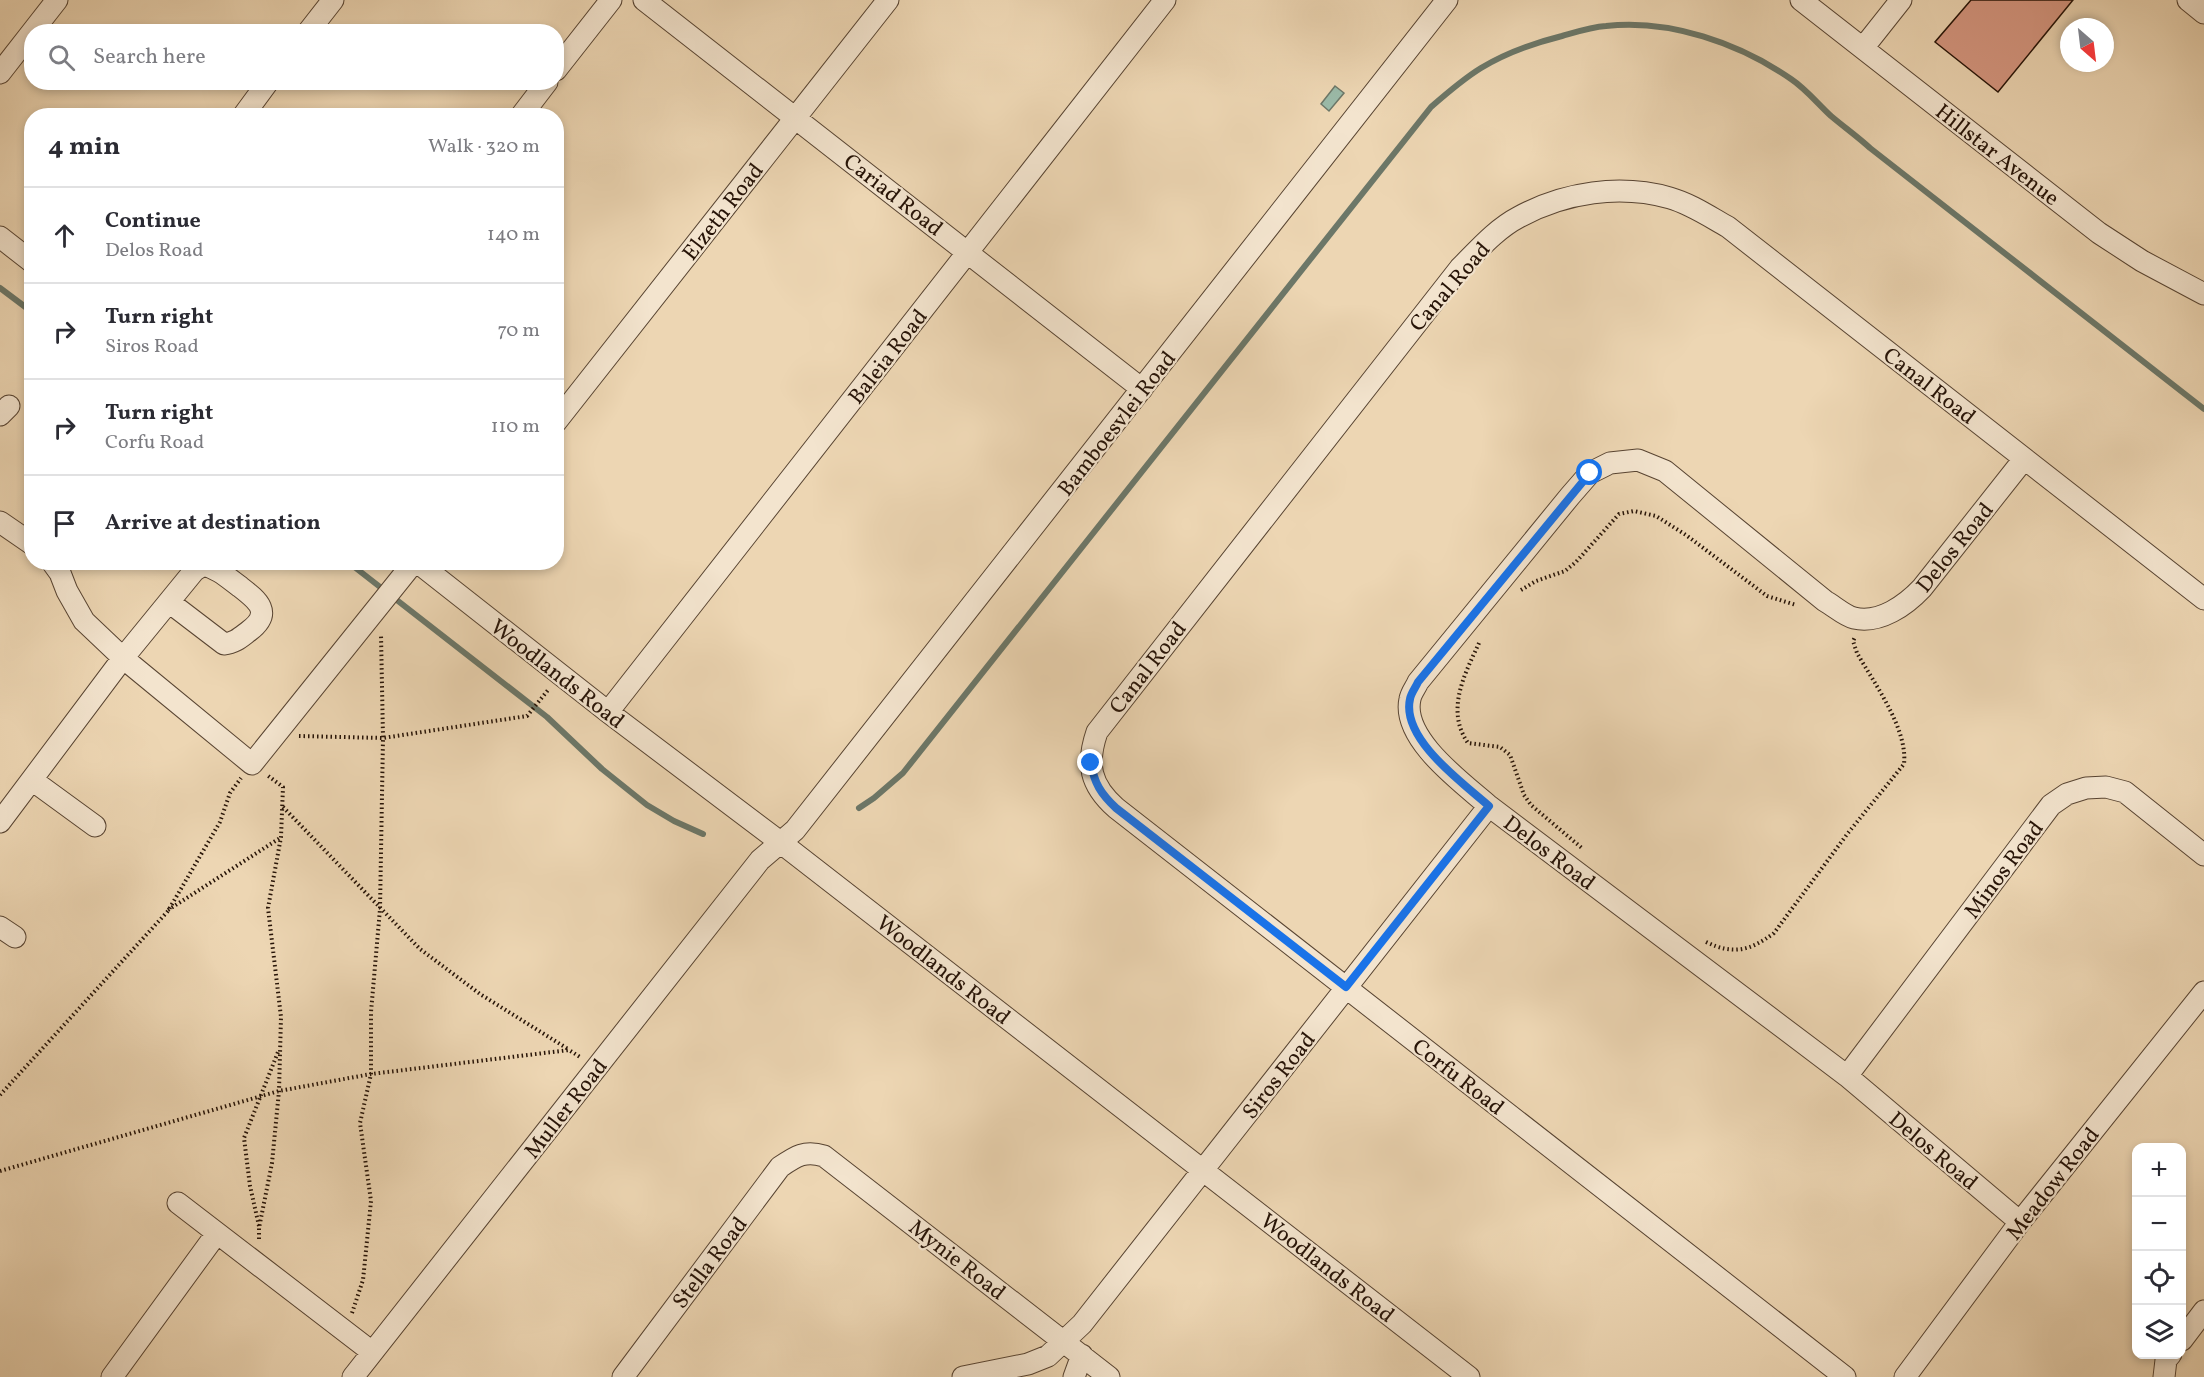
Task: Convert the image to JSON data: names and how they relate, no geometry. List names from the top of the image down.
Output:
{
  "streets": {
    "street": [
      "Hillstar Avenue",
      "Cariad Road",
      "Elzeth Road",
      "Canal Road",
      "Baleia Road",
      "Bamboesvlei Road",
      "Delos Road",
      "Woodlands Road",
      "Minos Road",
      "Siros Road",
      "Corfu Road",
      "Muller Road",
      "Meadow Road",
      "Mynie Road",
      "Stella Road"
    ]
  },
  "crossings": [
    ["Cariad Road", "Elzeth Road"],
    ["Cariad Road", "Baleia Road"],
    ["Cariad Road", "Bamboesvlei Road"],
    ["Canal Road", "Delos Road"],
    ["Canal Road", "Corfu Road"],
    ["Baleia Road", "Woodlands Road"],
    ["Bamboesvlei Road", "Woodlands Road"],
    ["Bamboesvlei Road", "Muller Road"],
    ["Delos Road", "Minos Road"],
    ["Delos Road", "Siros Road"],
    ["Delos Road", "Meadow Road"],
    ["Woodlands Road", "Siros Road"],
    ["Woodlands Road", "Muller Road"],
    ["Siros Road", "Corfu Road"],
    ["Siros Road", "Mynie Road"],
    ["Mynie Road", "Stella Road"]
  ],
  "north": "bottom right",
  "page": {
    "search": "Search here",
    "heading": ["4 min", "Walk · 320 m"],
    "list": [
      ["Continue", "Delos Road", "140 m"],
      ["Turn right", "Siros Road", "70 m"],
      ["Turn right", "Corfu Road", "110 m"],
      "Arrive at destination"
    ],
    "map_buttons": ["+", "−"]
  }
}
